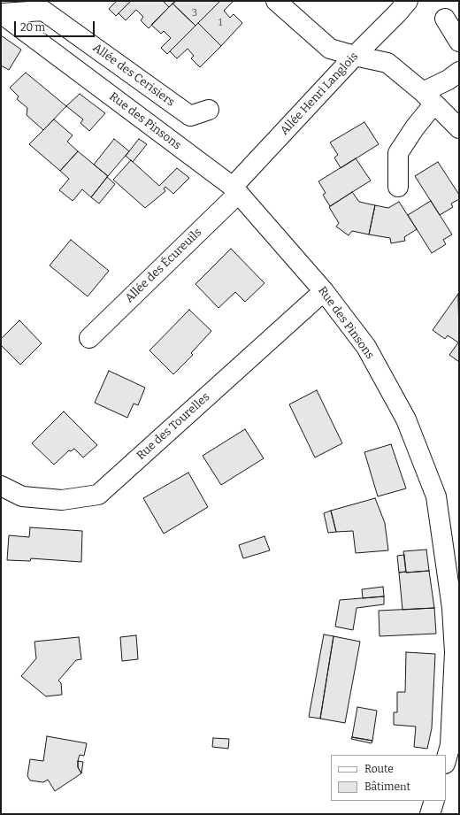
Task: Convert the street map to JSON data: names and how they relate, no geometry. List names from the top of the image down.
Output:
{
  "streets": {
    "street": [
      "Allée des Cerisiers",
      "Allée Henri Langlois",
      "Rue des Pinsons",
      "Allée des Écureuils",
      "Rue des Tourelles"
    ]
  },
  "crossings": [
    ["Allée des Cerisiers", "Rue des Pinsons"],
    ["Allée Henri Langlois", "Rue des Pinsons"],
    ["Allée Henri Langlois", "Allée des Écureuils"],
    ["Rue des Pinsons", "Allée des Écureuils"],
    ["Rue des Pinsons", "Rue des Tourelles"]
  ],
  "house_numbers": ["3", "1"],
  "legend": ["Route", "Bâtiment"],
  "scale_bar": "20 m"
}
